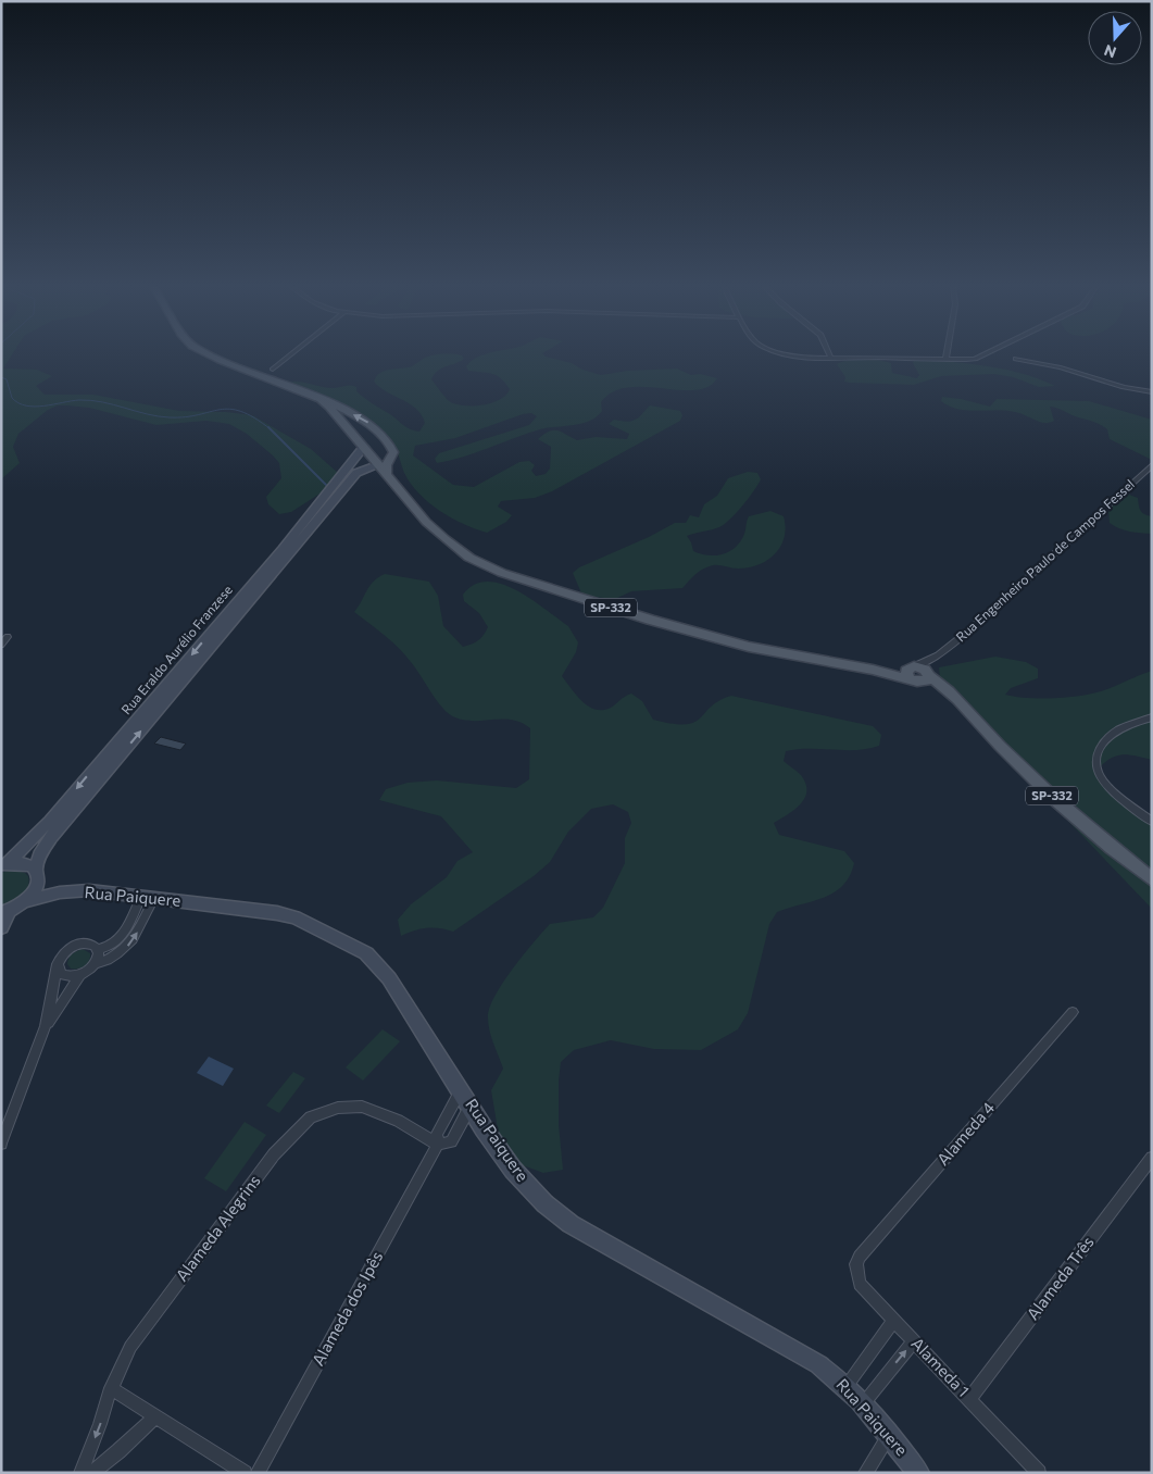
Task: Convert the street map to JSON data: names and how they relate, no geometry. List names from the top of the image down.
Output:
{
  "streets": {
    "main road": ["SP-332", "Rua Eraldo Aurélio Franzese", "Rua Paiquere"],
    "street": [
      "Rua Engenheiro Paulo de Campos Fessel",
      "Alameda 4",
      "Alameda Alegrins",
      "Alameda Três",
      "Alameda dos Ipês",
      "Alameda 1"
    ]
  },
  "crossings": [
    ["Rua Engenheiro Paulo de Campos Fessel", "SP-332"],
    ["SP-332", "Rua Eraldo Aurélio Franzese"],
    ["Rua Eraldo Aurélio Franzese", "Rua Paiquere"],
    ["Alameda 4", "Alameda 1"],
    ["Alameda Alegrins", "Alameda dos Ipês"],
    ["Alameda Três", "Alameda 1"]
  ],
  "north": "bottom"
}
